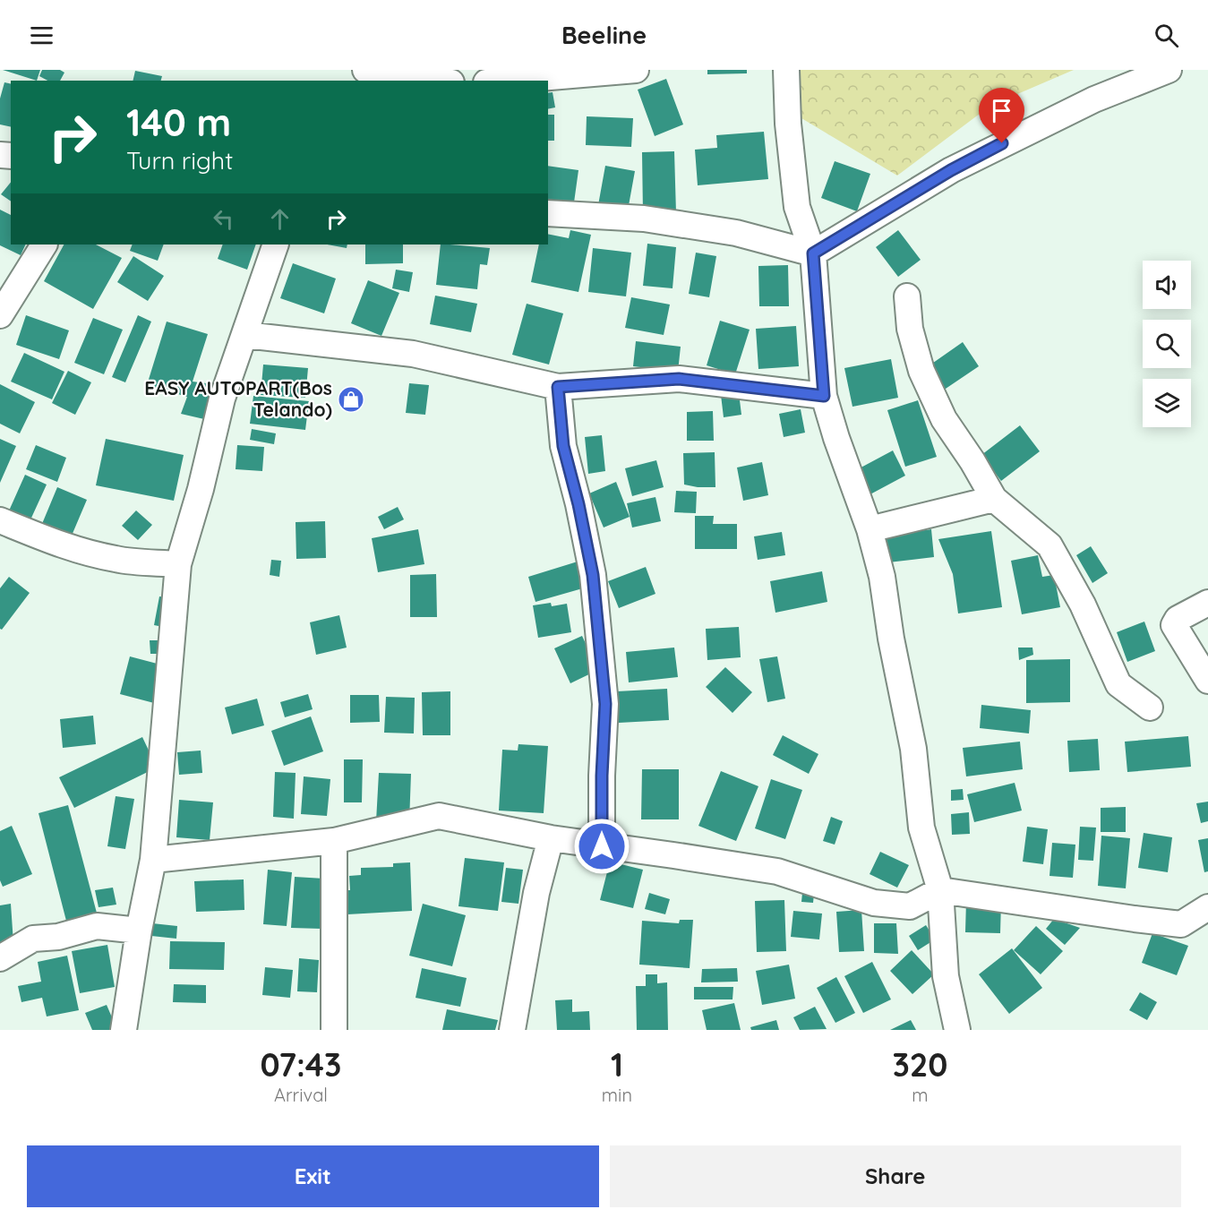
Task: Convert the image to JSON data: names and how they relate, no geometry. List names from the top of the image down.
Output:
{
  "places": {
    "shop": ["EASY AUTOPART(Bos Telando)"]
  },
  "page": {
    "header": "Beeline",
    "turn": ["140 m", "Turn right"],
    "eta": [
      "07:43",
      "Arrival",
      "1",
      "min",
      "320",
      "m"
    ],
    "buttons": ["Exit", "Share"]
  }
}
